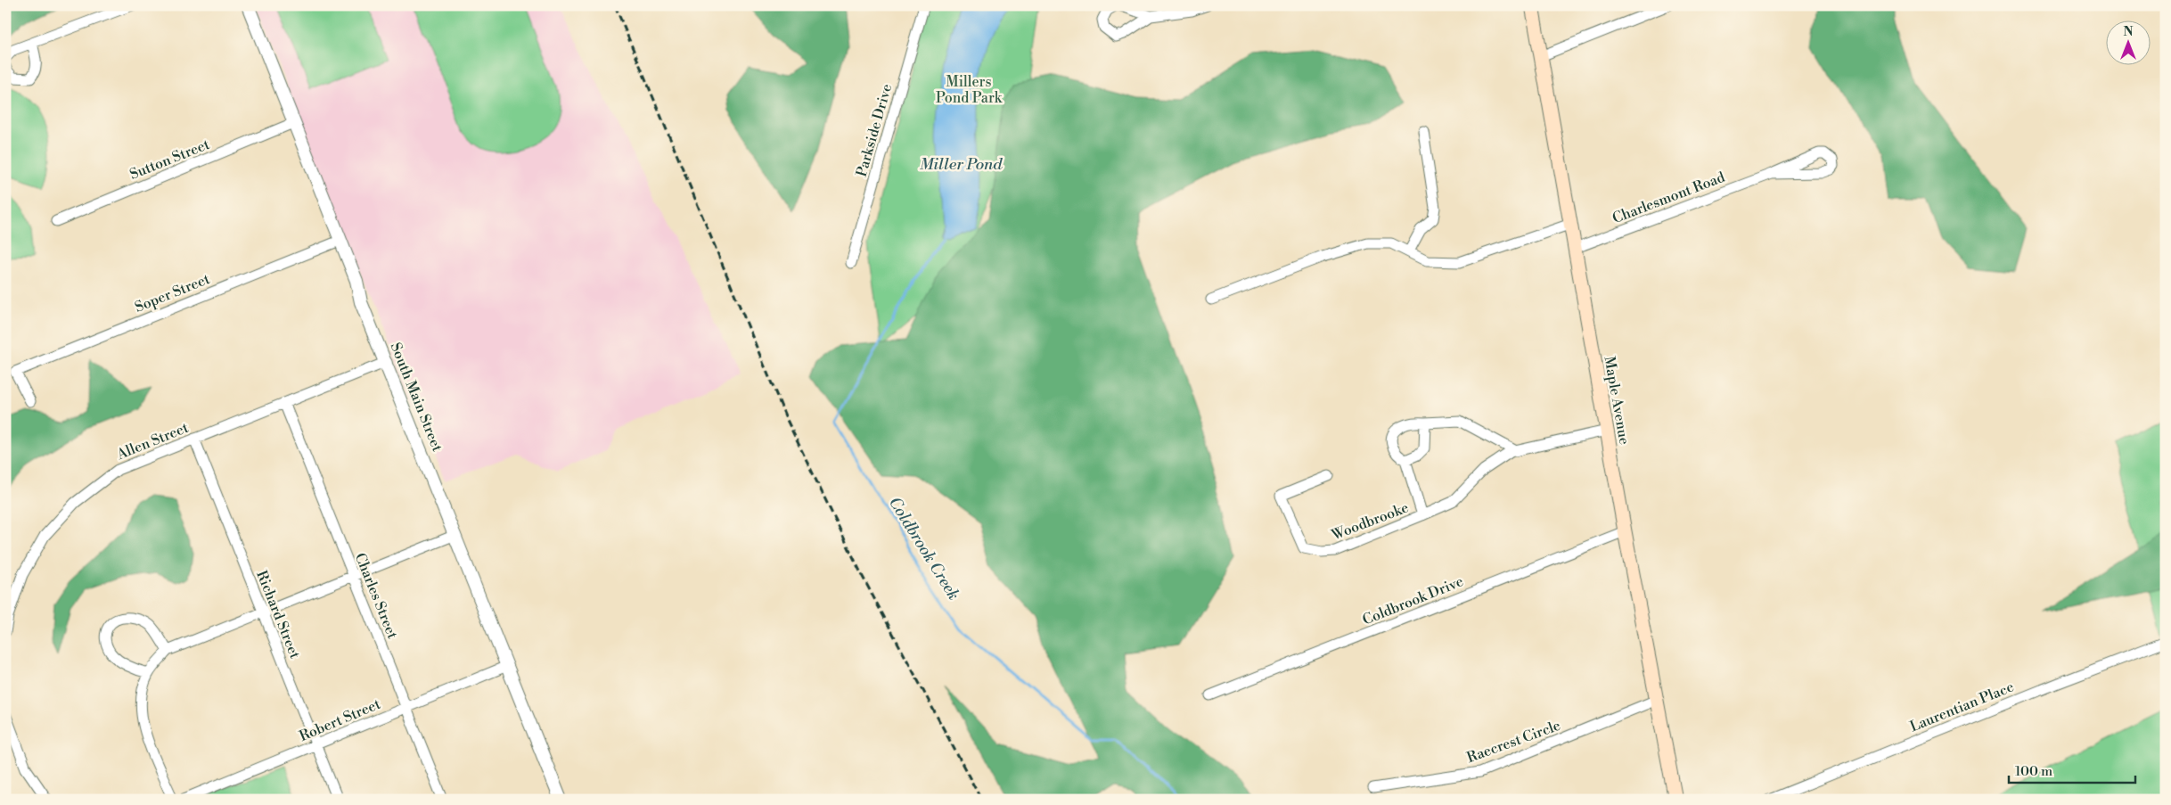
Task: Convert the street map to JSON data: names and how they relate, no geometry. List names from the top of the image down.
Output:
{
  "streets": {
    "main road": ["Maple Avenue"],
    "street": [
      "Parkside Drive",
      "Sutton Street",
      "Charlesmont Road",
      "Soper Street",
      "South Main Street",
      "Allen Street",
      "Woodbrooke",
      "Charles Street",
      "Coldbrook Drive",
      "Richard Street",
      "Laurentian Place",
      "Robert Street",
      "Raecrest Circle"
    ]
  },
  "crossings": [
    ["Sutton Street", "South Main Street"],
    ["Charlesmont Road", "Maple Avenue"],
    ["Soper Street", "South Main Street"],
    ["South Main Street", "Allen Street"],
    ["South Main Street", "Robert Street"],
    ["Maple Avenue", "Woodbrooke"],
    ["Maple Avenue", "Coldbrook Drive"],
    ["Maple Avenue", "Raecrest Circle"],
    ["Allen Street", "Charles Street"],
    ["Allen Street", "Richard Street"],
    ["Charles Street", "Robert Street"],
    ["Richard Street", "Robert Street"]
  ],
  "water": ["Miller Pond", "Coldbrook Creek"],
  "parks": ["Millers Pond Park"],
  "scale_bar": "100 m",
  "north": "top"
}
